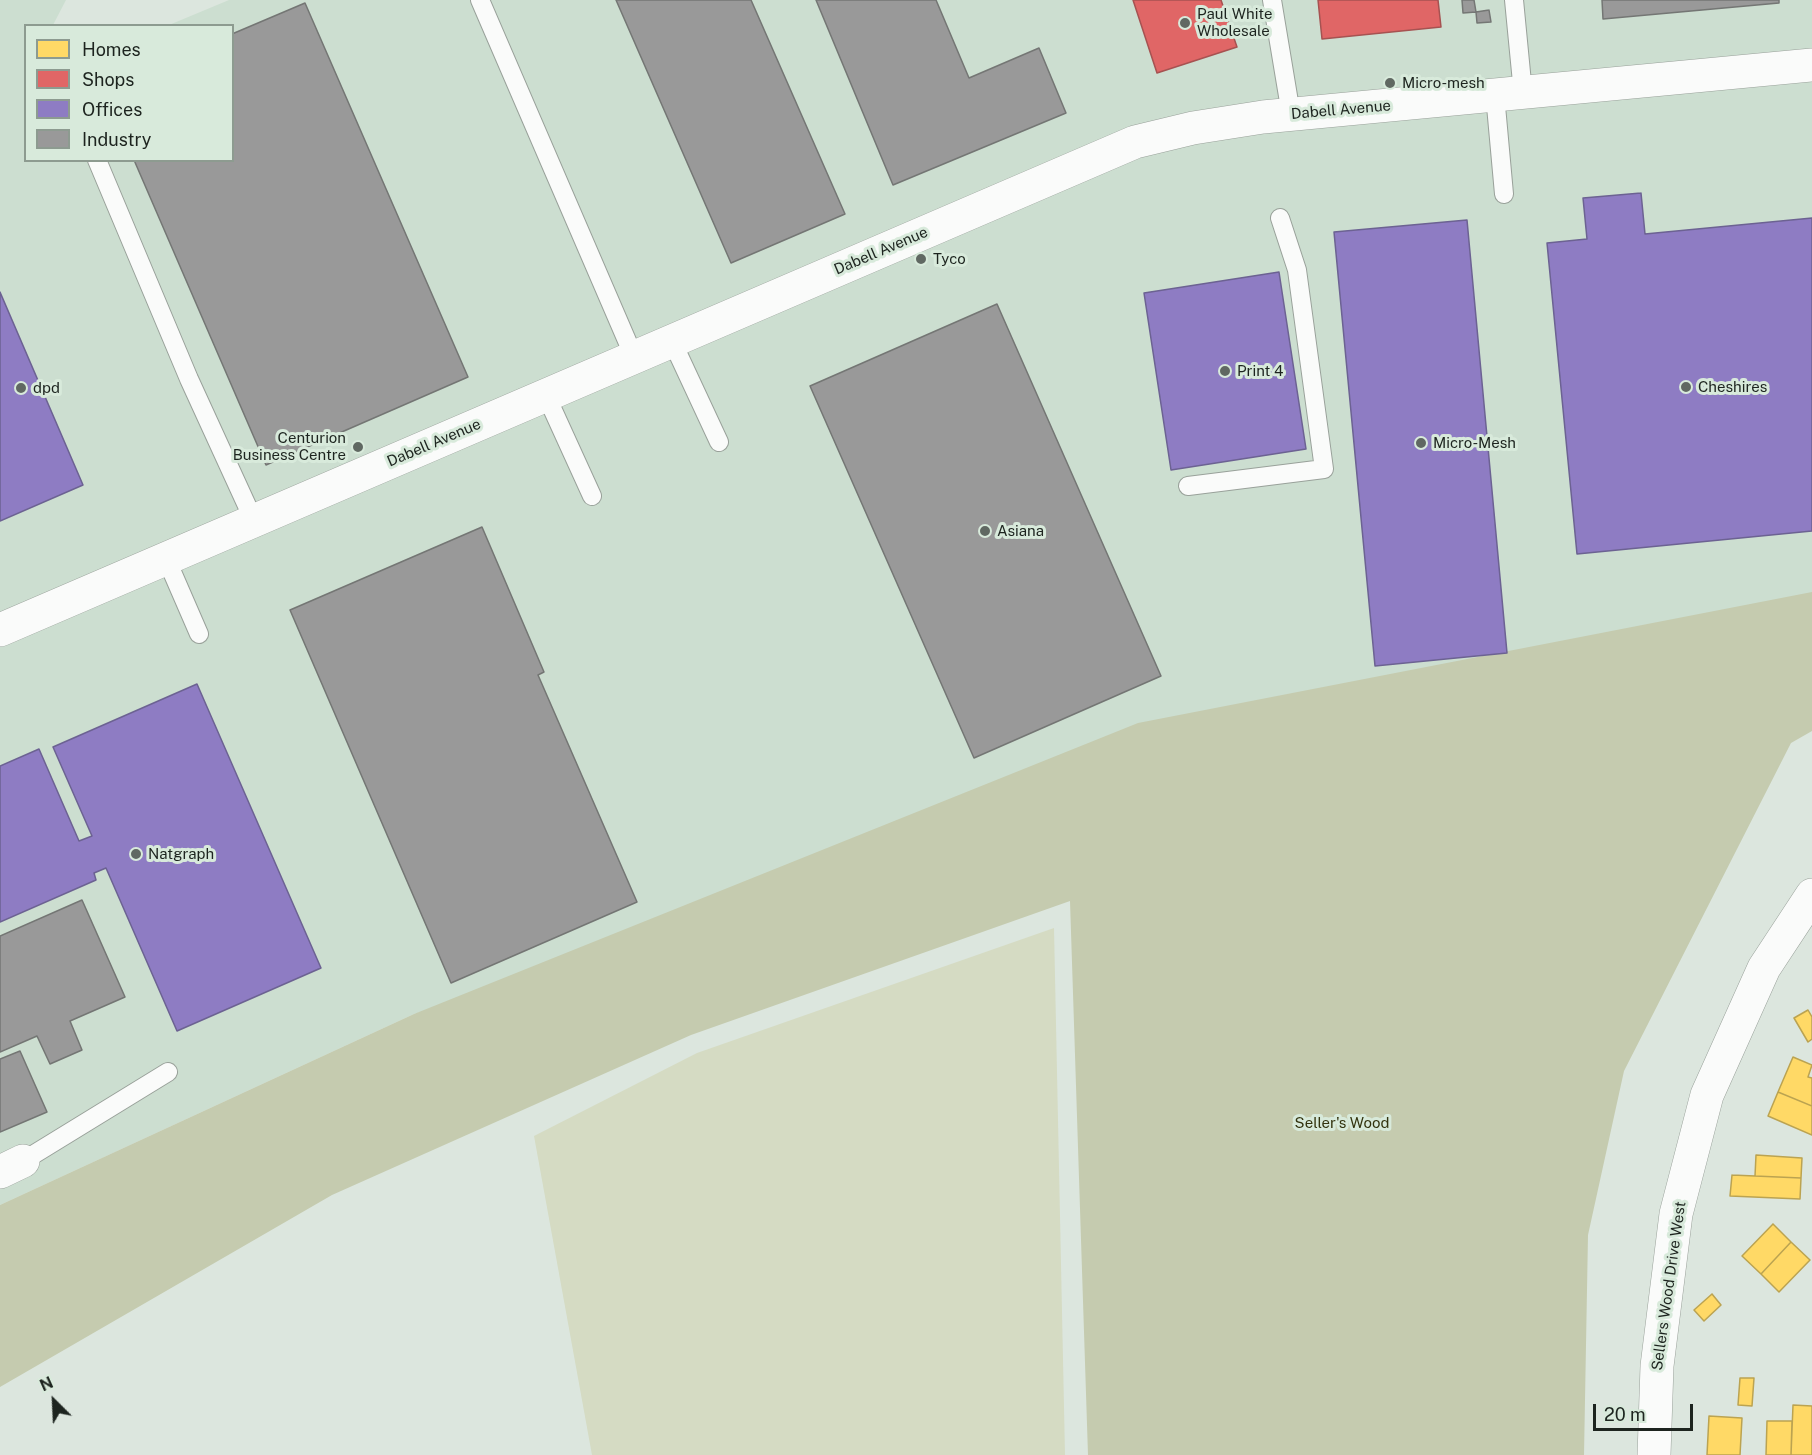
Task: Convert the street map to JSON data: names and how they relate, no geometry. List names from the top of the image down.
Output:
{
  "streets": {
    "street": ["Dabell Avenue", "Sellers Wood Drive West"]
  },
  "parks": ["Seller's Wood"],
  "places": [
    "Paul White Wholesale",
    "Micro-mesh",
    "Tyco",
    "Print 4",
    "Cheshires",
    "dpd",
    "Micro-Mesh",
    "Centurion Business Centre",
    "Asiana",
    "Natgraph"
  ],
  "legend": [
    "Homes",
    "Shops",
    "Offices",
    "Industry"
  ],
  "scale_bar": "20 m",
  "north": "top left"
}
